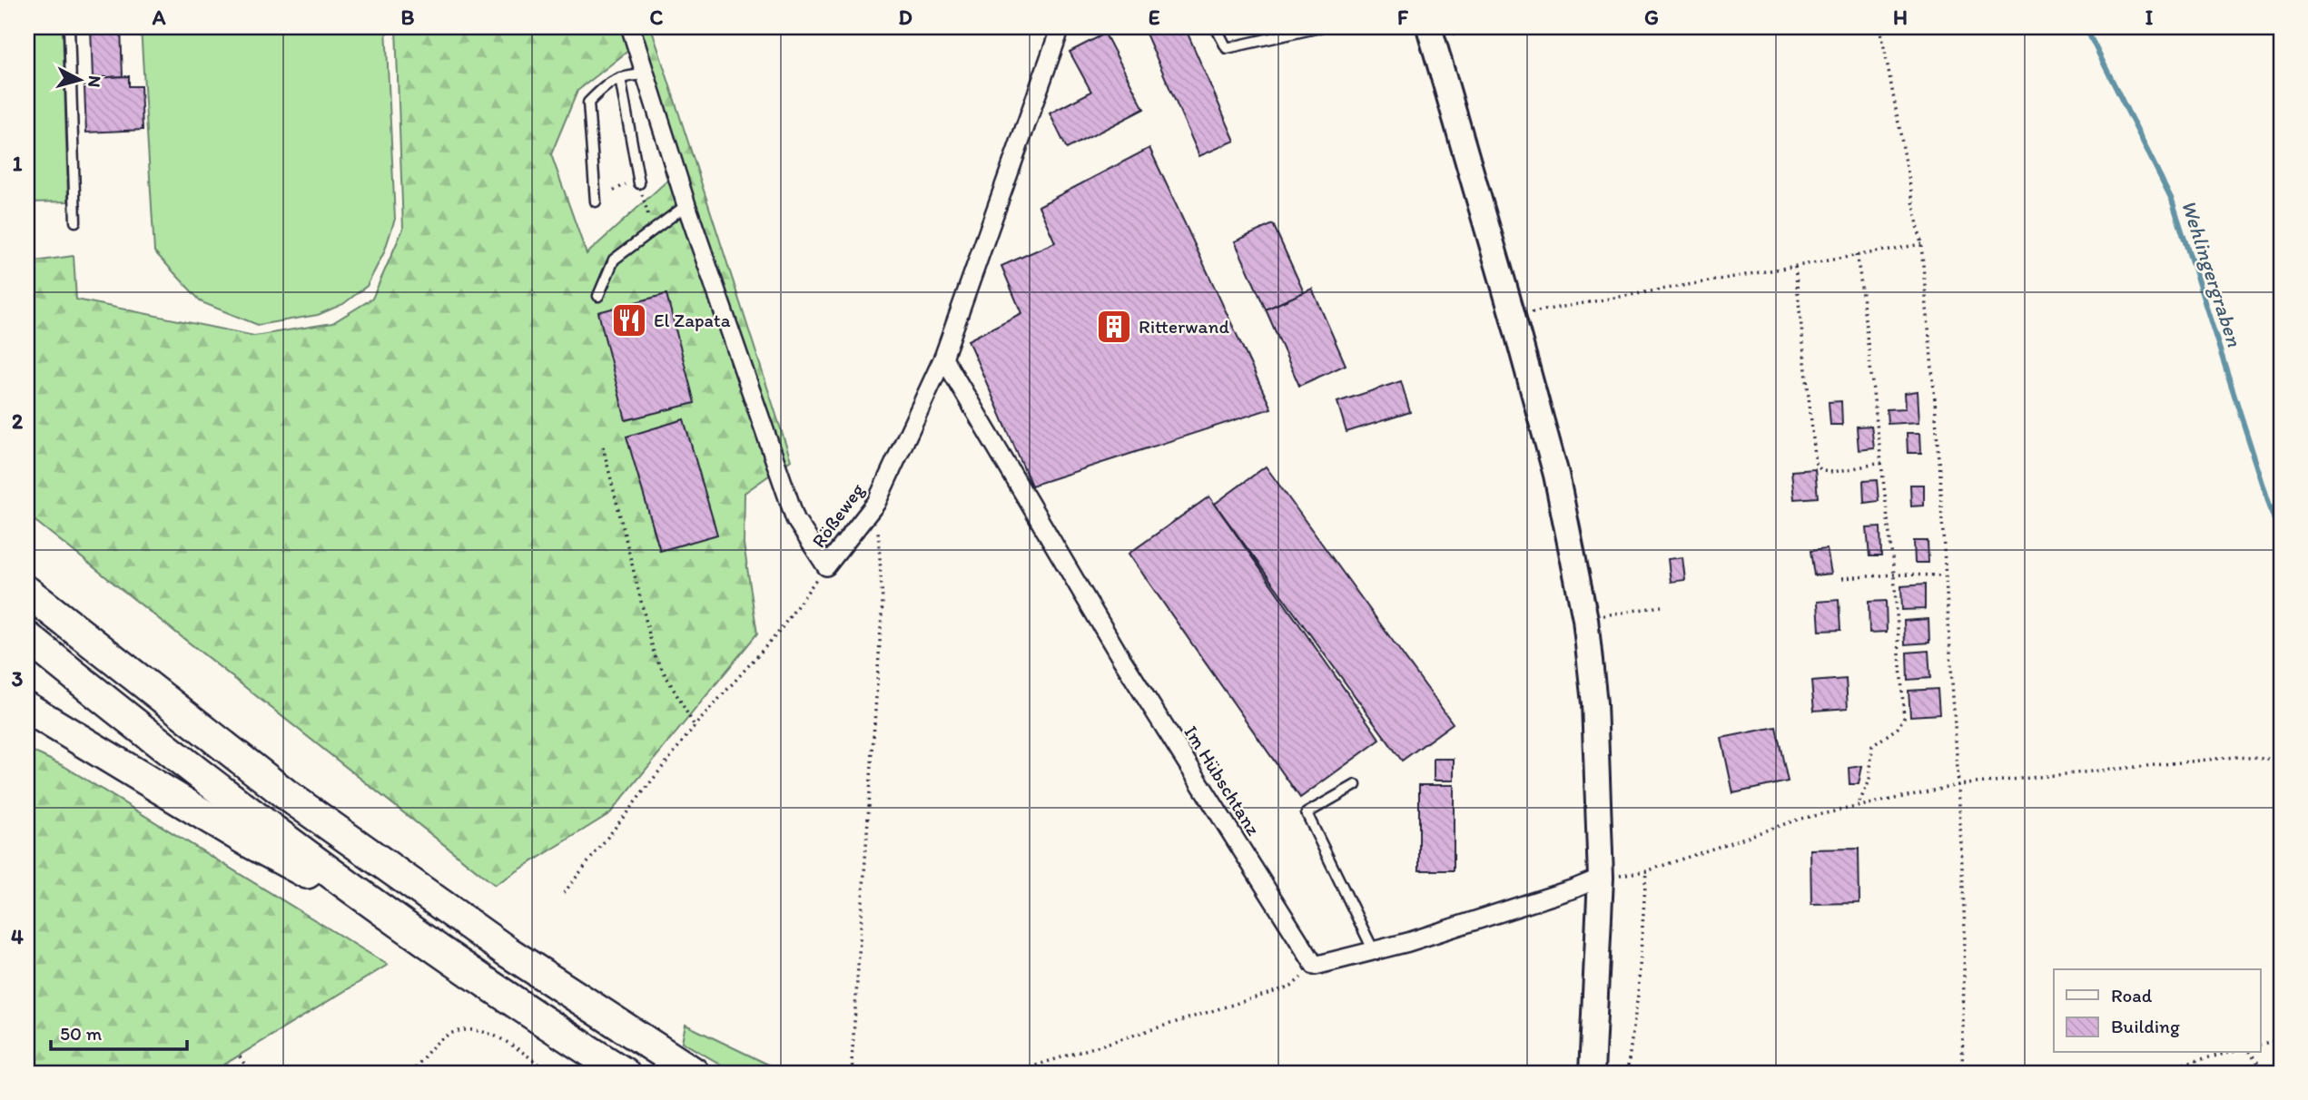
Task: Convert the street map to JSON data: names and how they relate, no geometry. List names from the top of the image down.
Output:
{
  "streets": {
    "street": ["Rößeweg", "Im Hübschtanz"]
  },
  "crossings": [
    ["Rößeweg", "Im Hübschtanz"]
  ],
  "water": ["Wehlingergraben"],
  "places": {
    "restaurant": ["El Zapata"],
    "building": ["Ritterwand"]
  },
  "legend": ["Road", "Building"],
  "scale_bar": "50 m",
  "north": "right",
  "grid": {
    "columns": [
      "A",
      "B",
      "C",
      "D",
      "E",
      "F",
      "G",
      "H",
      "I"
    ],
    "rows": [
      "1",
      "2",
      "3",
      "4"
    ]
  }
}
